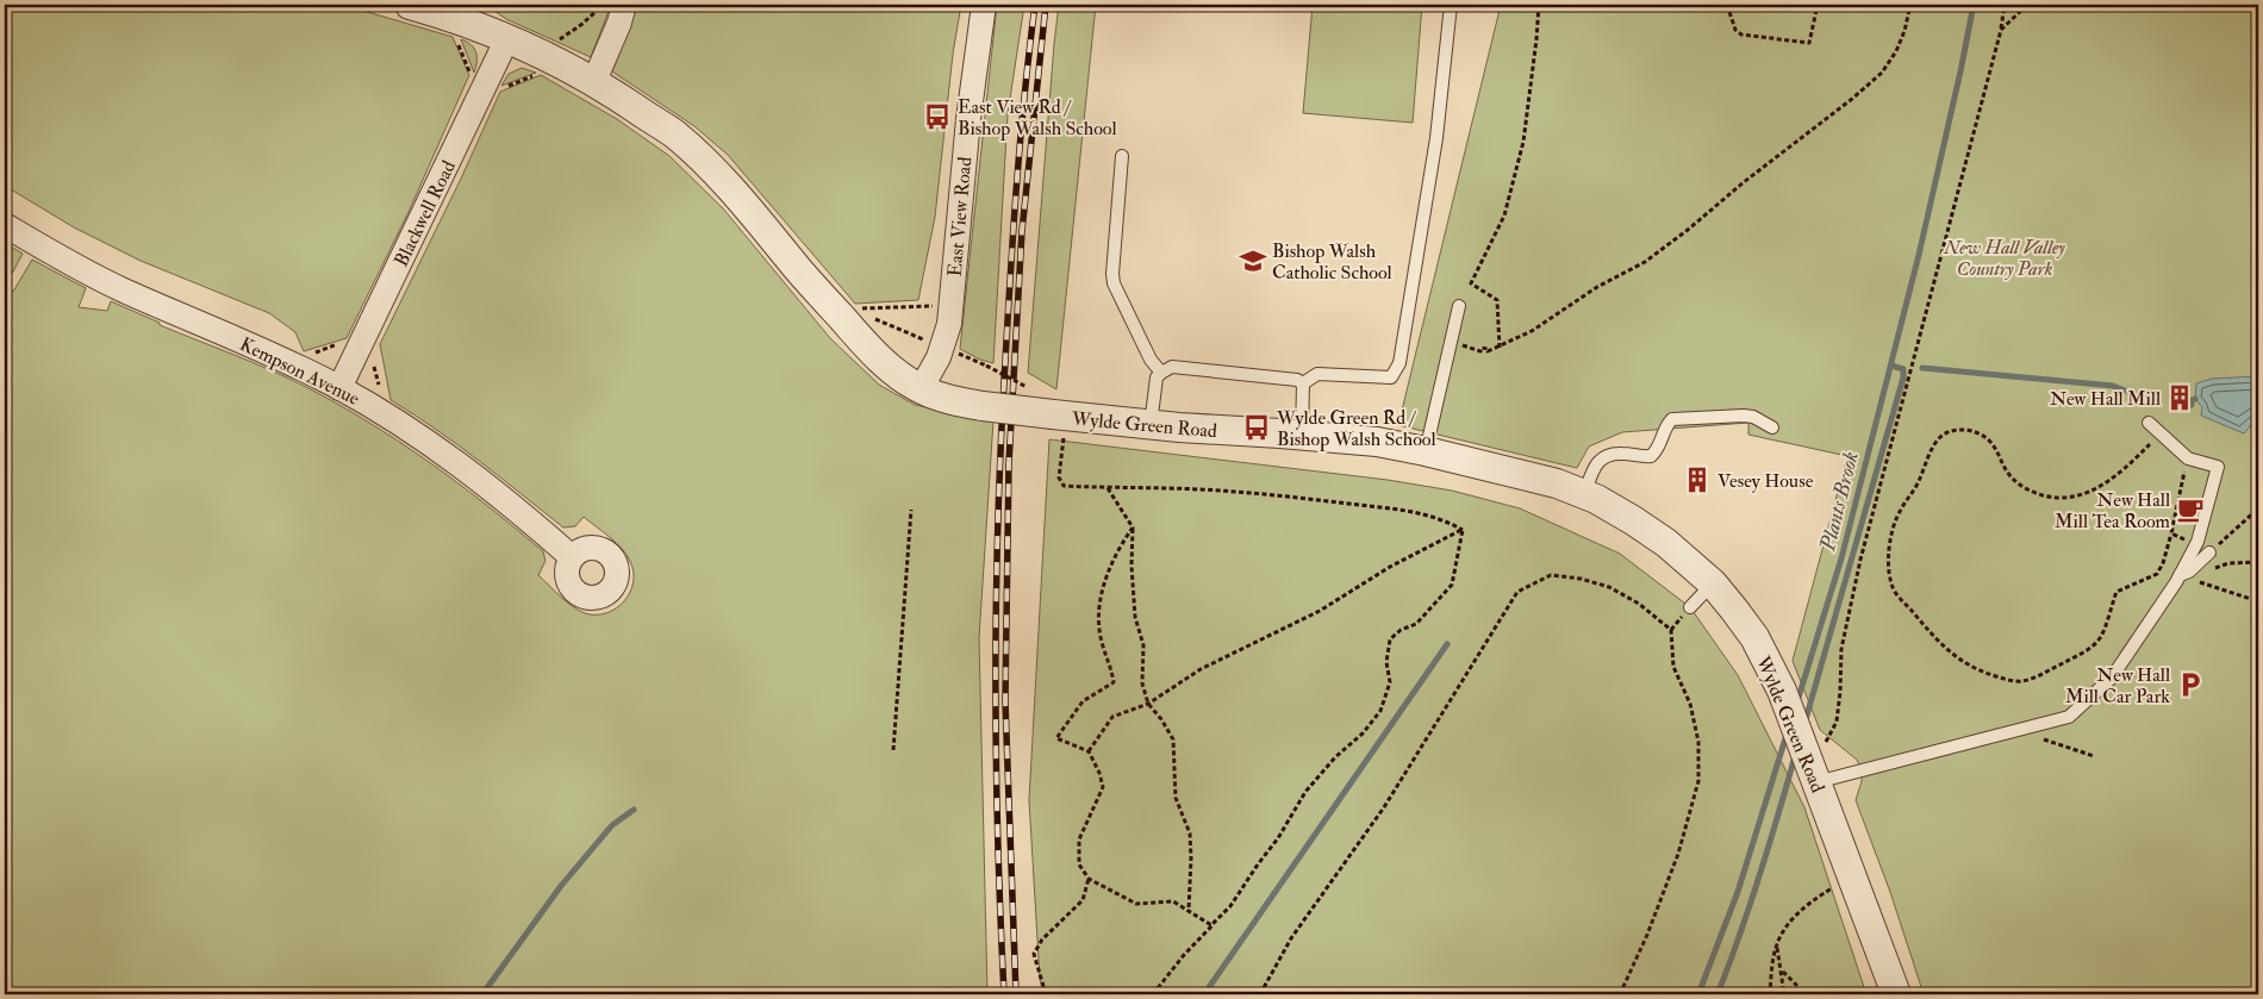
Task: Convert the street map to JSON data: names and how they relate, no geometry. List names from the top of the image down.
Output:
{
  "streets": {
    "street": [
      "Blackwell Road",
      "East View Road",
      "Kempson Avenue",
      "Wylde Green Road"
    ]
  },
  "crossings": [
    ["Blackwell Road", "Kempson Avenue"],
    ["Blackwell Road", "Wylde Green Road"],
    ["East View Road", "Wylde Green Road"]
  ],
  "water": ["Plants Brook"],
  "parks": ["New Hall Valley Country Park"],
  "places": {
    "bus stop": ["East View Rd / Bishop Walsh School", "Wylde Green Rd / Bishop Walsh School"],
    "school or university": ["Bishop Walsh Catholic School"],
    "building": ["New Hall Mill", "Vesey House"],
    "cafe": ["New Hall Mill Tea Room"],
    "parking": ["New Hall Mill Car Park"]
  }
}
